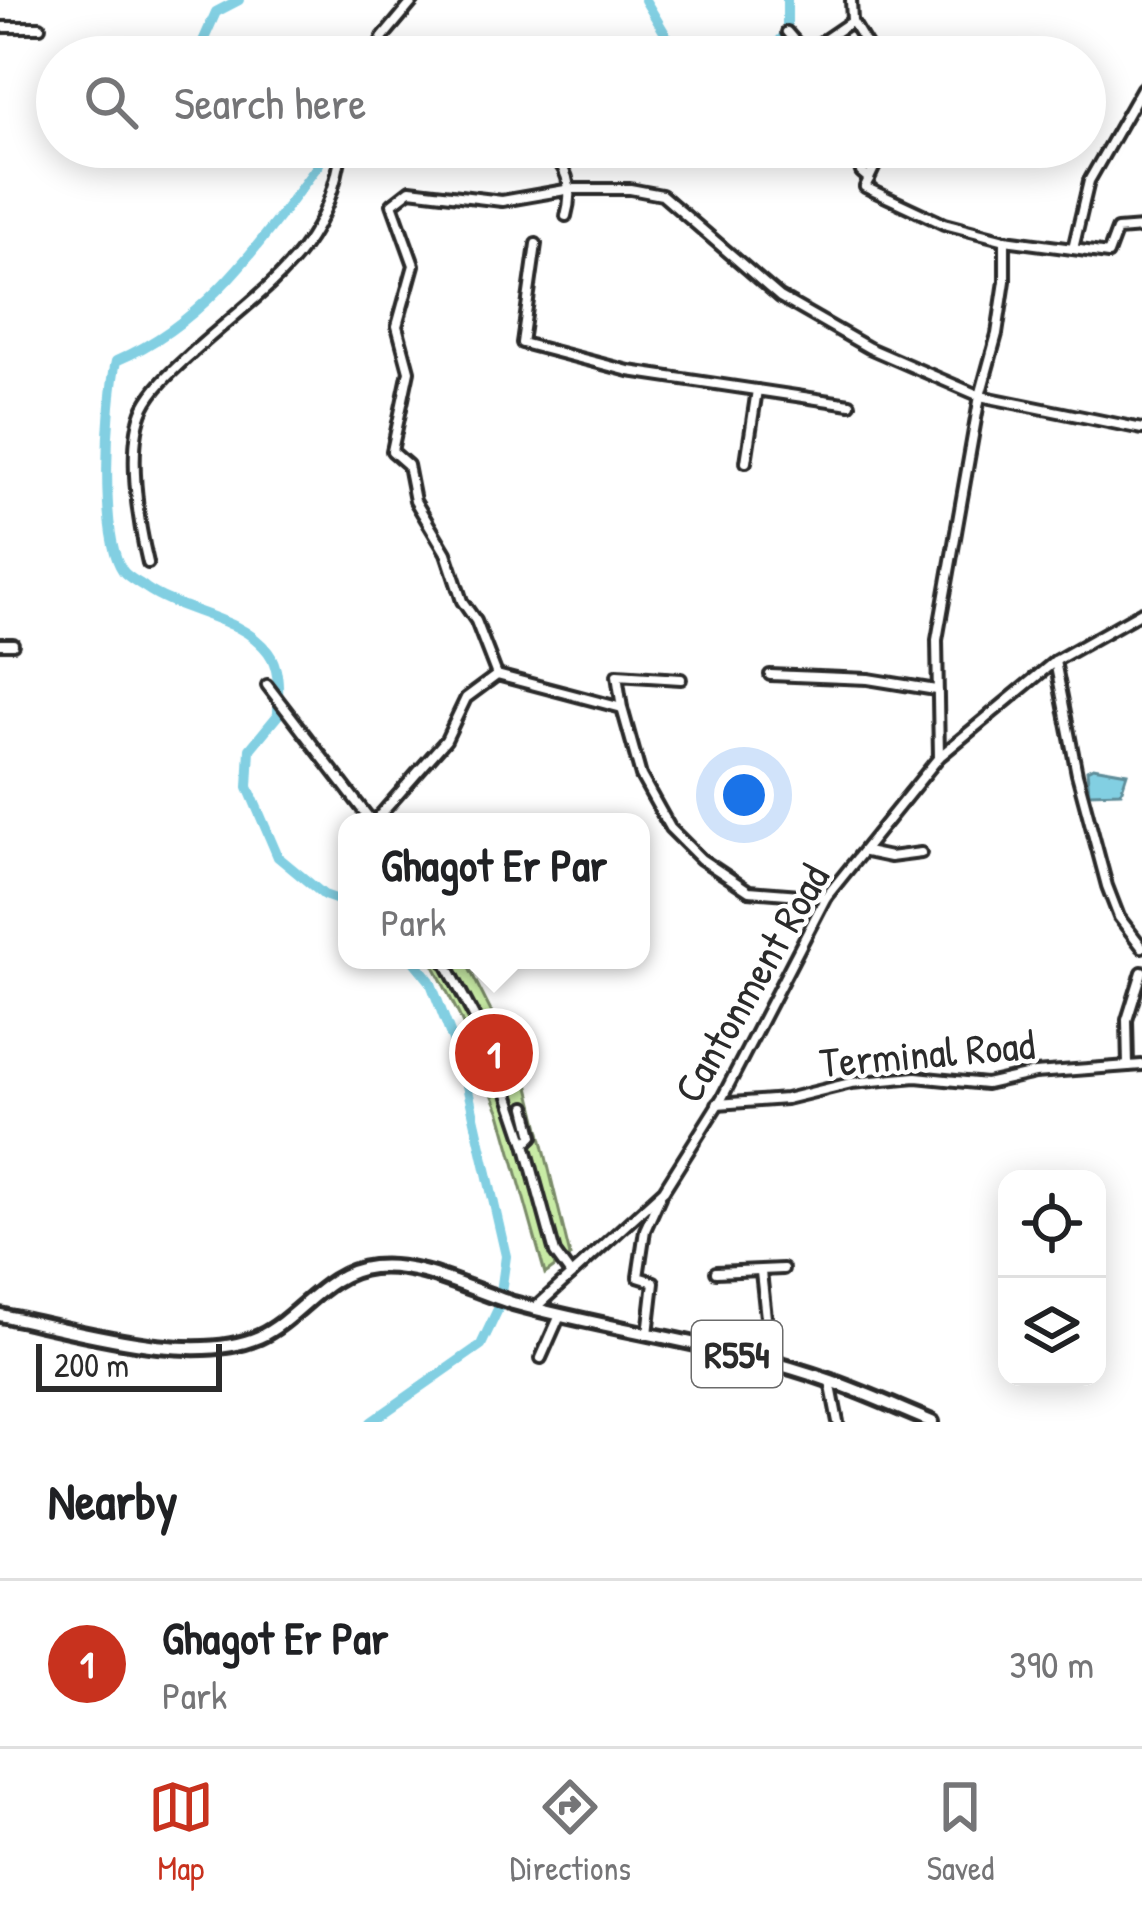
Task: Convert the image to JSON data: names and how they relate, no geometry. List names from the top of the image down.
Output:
{
  "streets": {
    "main road": ["R554"],
    "street": ["Cantonment Road", "Terminal Road"]
  },
  "crossings": [
    ["Cantonment Road", "Terminal Road"],
    ["Cantonment Road", "R554"]
  ],
  "scale_bar": "200 m",
  "page": {
    "search": "Search here",
    "popup": ["Ghagot Er Par", "Park"],
    "pins": "1",
    "scale": "200 m",
    "heading": "Nearby",
    "list": [
      {
        "mark": "1",
        "name": "Ghagot Er Par",
        "note": "Park",
        "value": "390 m"
      }
    ],
    "nav": ["Map", "Directions", "Saved"]
  }
}
